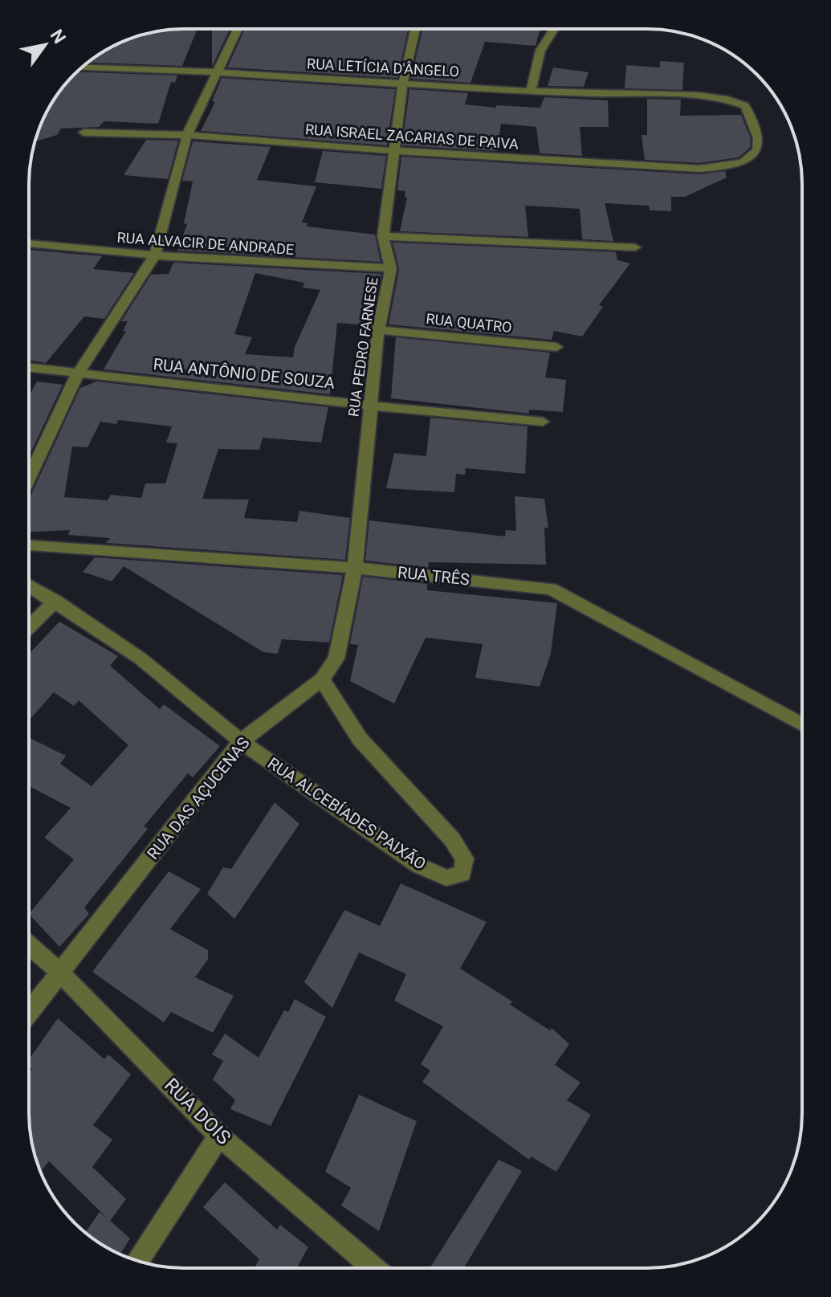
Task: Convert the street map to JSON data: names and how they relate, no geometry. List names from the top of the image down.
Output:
{
  "streets": {
    "street": [
      "RUA LETÍCIA D'ÂNGELO",
      "RUA ISRAEL ZACARIAS DE PAIVA",
      "RUA ALVACIR DE ANDRADE",
      "RUA QUATRO",
      "RUA PEDRO FARNESE",
      "RUA ANTÔNIO DE SOUZA",
      "RUA TRÊS",
      "RUA DAS AÇUCENAS",
      "RUA ALCEBÍADES PAIXÃO",
      "RUA DOIS"
    ]
  },
  "crossings": [
    ["RUA LETÍCIA D'ÂNGELO", "RUA ISRAEL ZACARIAS DE PAIVA"],
    ["RUA LETÍCIA D'ÂNGELO", "RUA PEDRO FARNESE"],
    ["RUA ISRAEL ZACARIAS DE PAIVA", "RUA PEDRO FARNESE"],
    ["RUA ALVACIR DE ANDRADE", "RUA PEDRO FARNESE"],
    ["RUA QUATRO", "RUA PEDRO FARNESE"],
    ["RUA PEDRO FARNESE", "RUA ANTÔNIO DE SOUZA"],
    ["RUA PEDRO FARNESE", "RUA TRÊS"],
    ["RUA PEDRO FARNESE", "RUA DAS AÇUCENAS"],
    ["RUA TRÊS", "RUA DAS AÇUCENAS"],
    ["RUA DAS AÇUCENAS", "RUA ALCEBÍADES PAIXÃO"],
    ["RUA DAS AÇUCENAS", "RUA DOIS"]
  ],
  "north": "top right"
}
